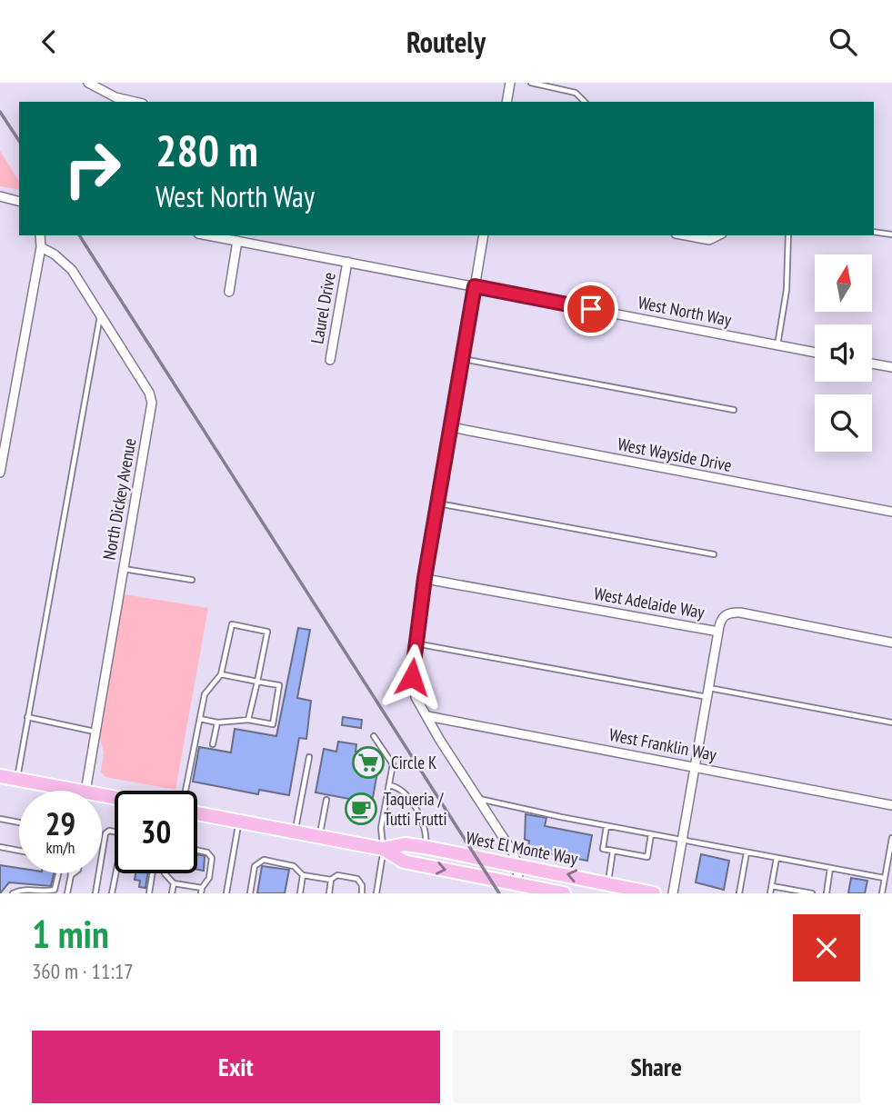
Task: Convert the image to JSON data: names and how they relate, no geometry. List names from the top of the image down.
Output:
{
  "streets": {
    "main road": ["West El Monte Way"],
    "street": [
      "Laurel Drive",
      "West North Way",
      "West Wayside Drive",
      "North Dickey Avenue",
      "West Adelaide Way",
      "West Franklin Way"
    ]
  },
  "crossings": [
    ["Laurel Drive", "West North Way"]
  ],
  "places": {
    "supermarket": ["Circle K"],
    "cafe": ["Taqueria / Tutti Frutti"]
  },
  "north": "top",
  "page": {
    "header": "Routely",
    "turn": ["280 m", "West North Way"],
    "speed": "29 km/h",
    "limit": "30",
    "heading": ["1 min", "360 m · 11:17"],
    "buttons": ["Exit", "Share"]
  }
}
